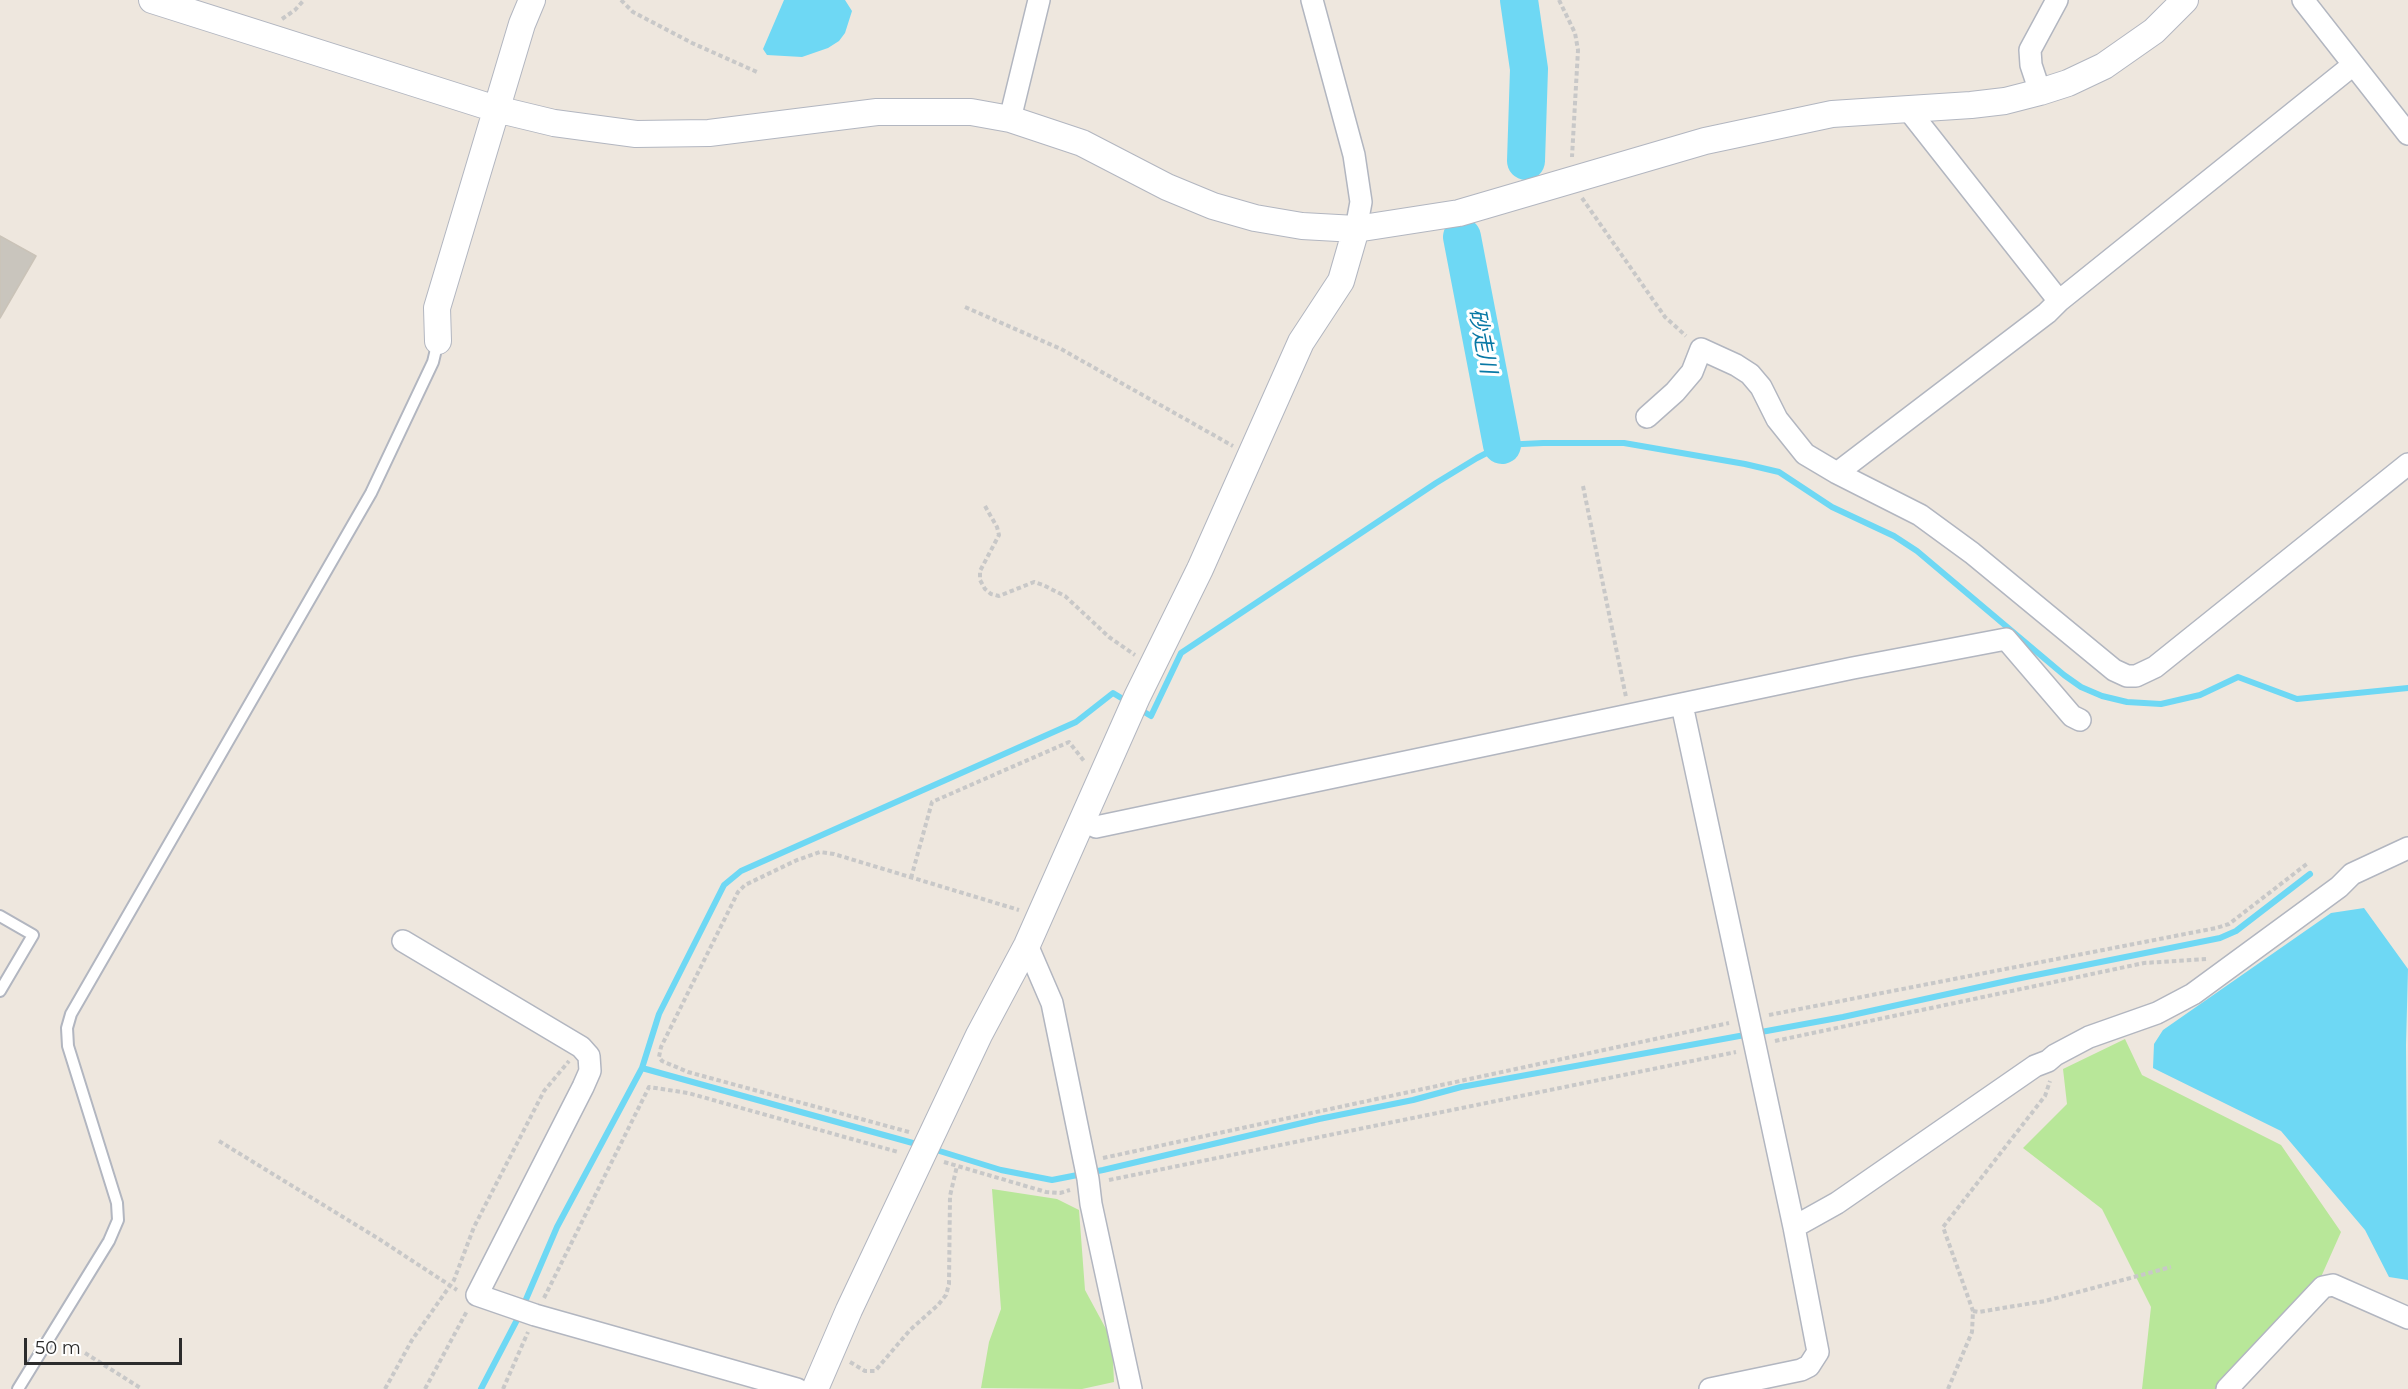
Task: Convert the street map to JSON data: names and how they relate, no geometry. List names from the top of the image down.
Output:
{
  "water": ["砂走川"],
  "scale_bar": "50 m"
}
